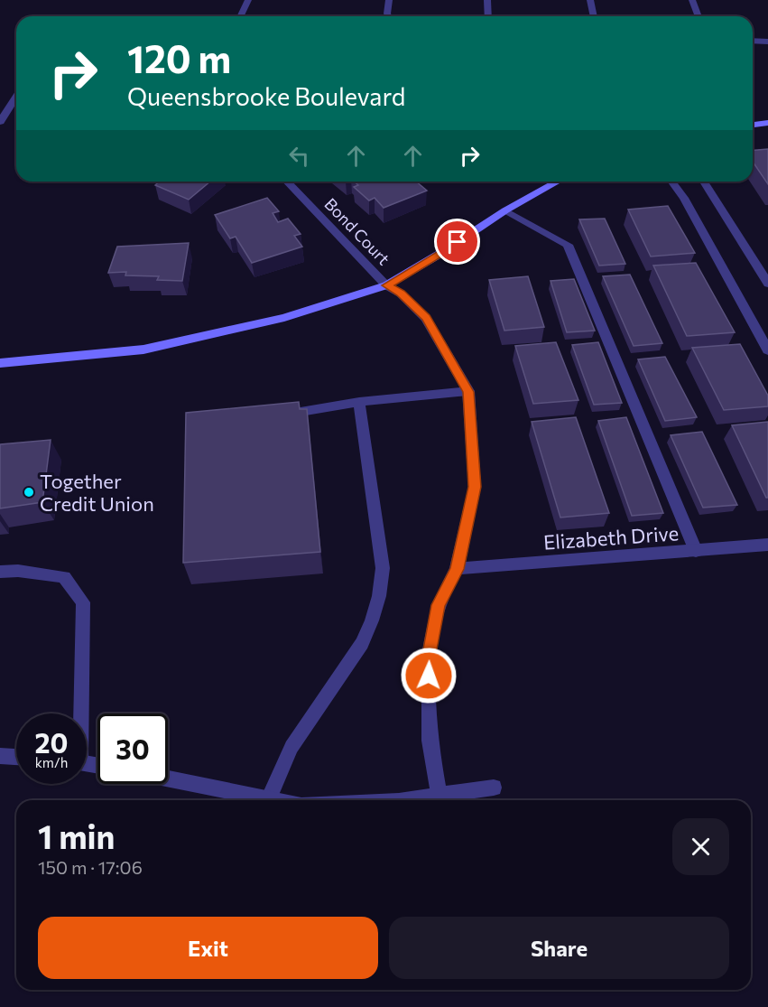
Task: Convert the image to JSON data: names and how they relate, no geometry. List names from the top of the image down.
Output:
{
  "streets": {
    "street": ["Bond Court", "Elizabeth Drive"]
  },
  "places": ["Together Credit Union"],
  "page": {
    "turn": ["120 m", "Queensbrooke Boulevard"],
    "speed": "20 km/h",
    "limit": "30",
    "heading": ["1 min", "150 m · 17:06"],
    "buttons": ["Exit", "Share"]
  }
}
